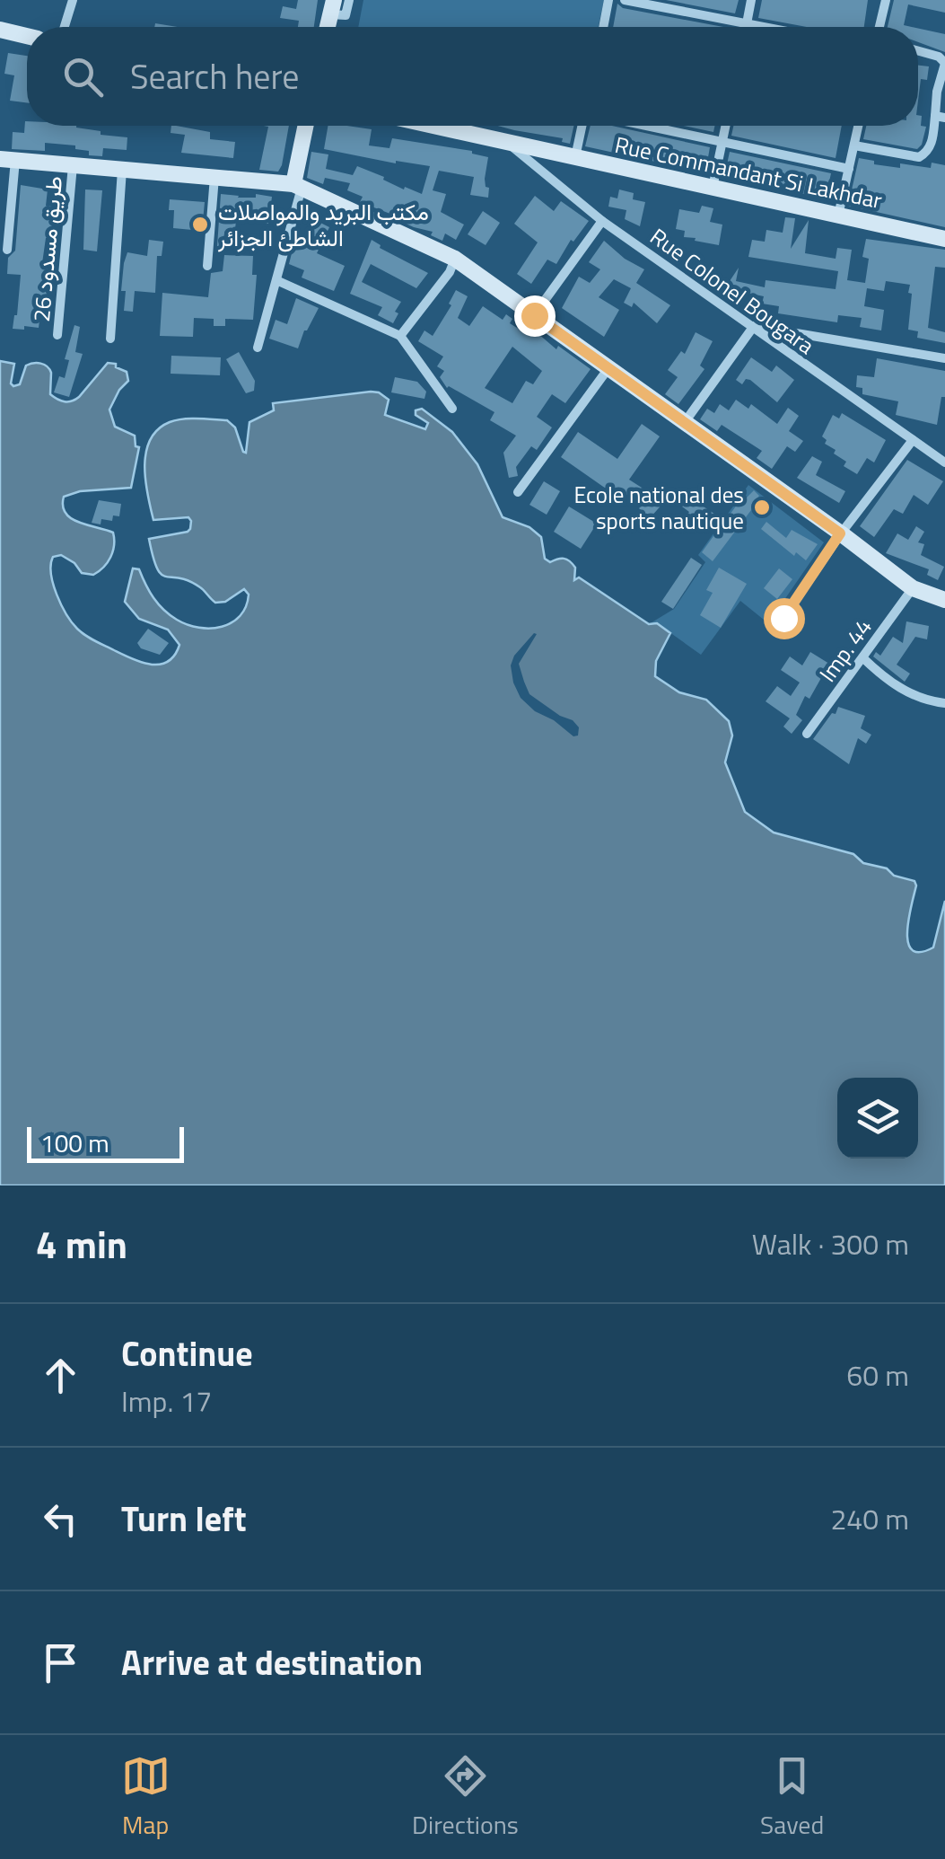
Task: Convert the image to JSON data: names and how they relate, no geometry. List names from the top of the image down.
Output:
{
  "streets": {
    "street": [
      "Rue Commandant Si Lakhdar",
      "طريق مسدود 26",
      "Rue Colonel Bougara",
      "Imp. 44"
    ]
  },
  "crossings": [
    ["Rue Commandant Si Lakhdar", "Rue Colonel Bougara"]
  ],
  "places": ["مكتب البريد والمواصلات الشاطئ الجزائر", "Ecole national des sports nautique"],
  "scale_bar": "100 m",
  "page": {
    "search": "Search here",
    "scale": "100 m",
    "heading": ["4 min", "Walk · 300 m"],
    "list": [
      ["Continue", "Imp. 17", "60 m"],
      ["Turn left", "240 m"],
      "Arrive at destination"
    ],
    "nav": ["Map", "Directions", "Saved"]
  }
}
